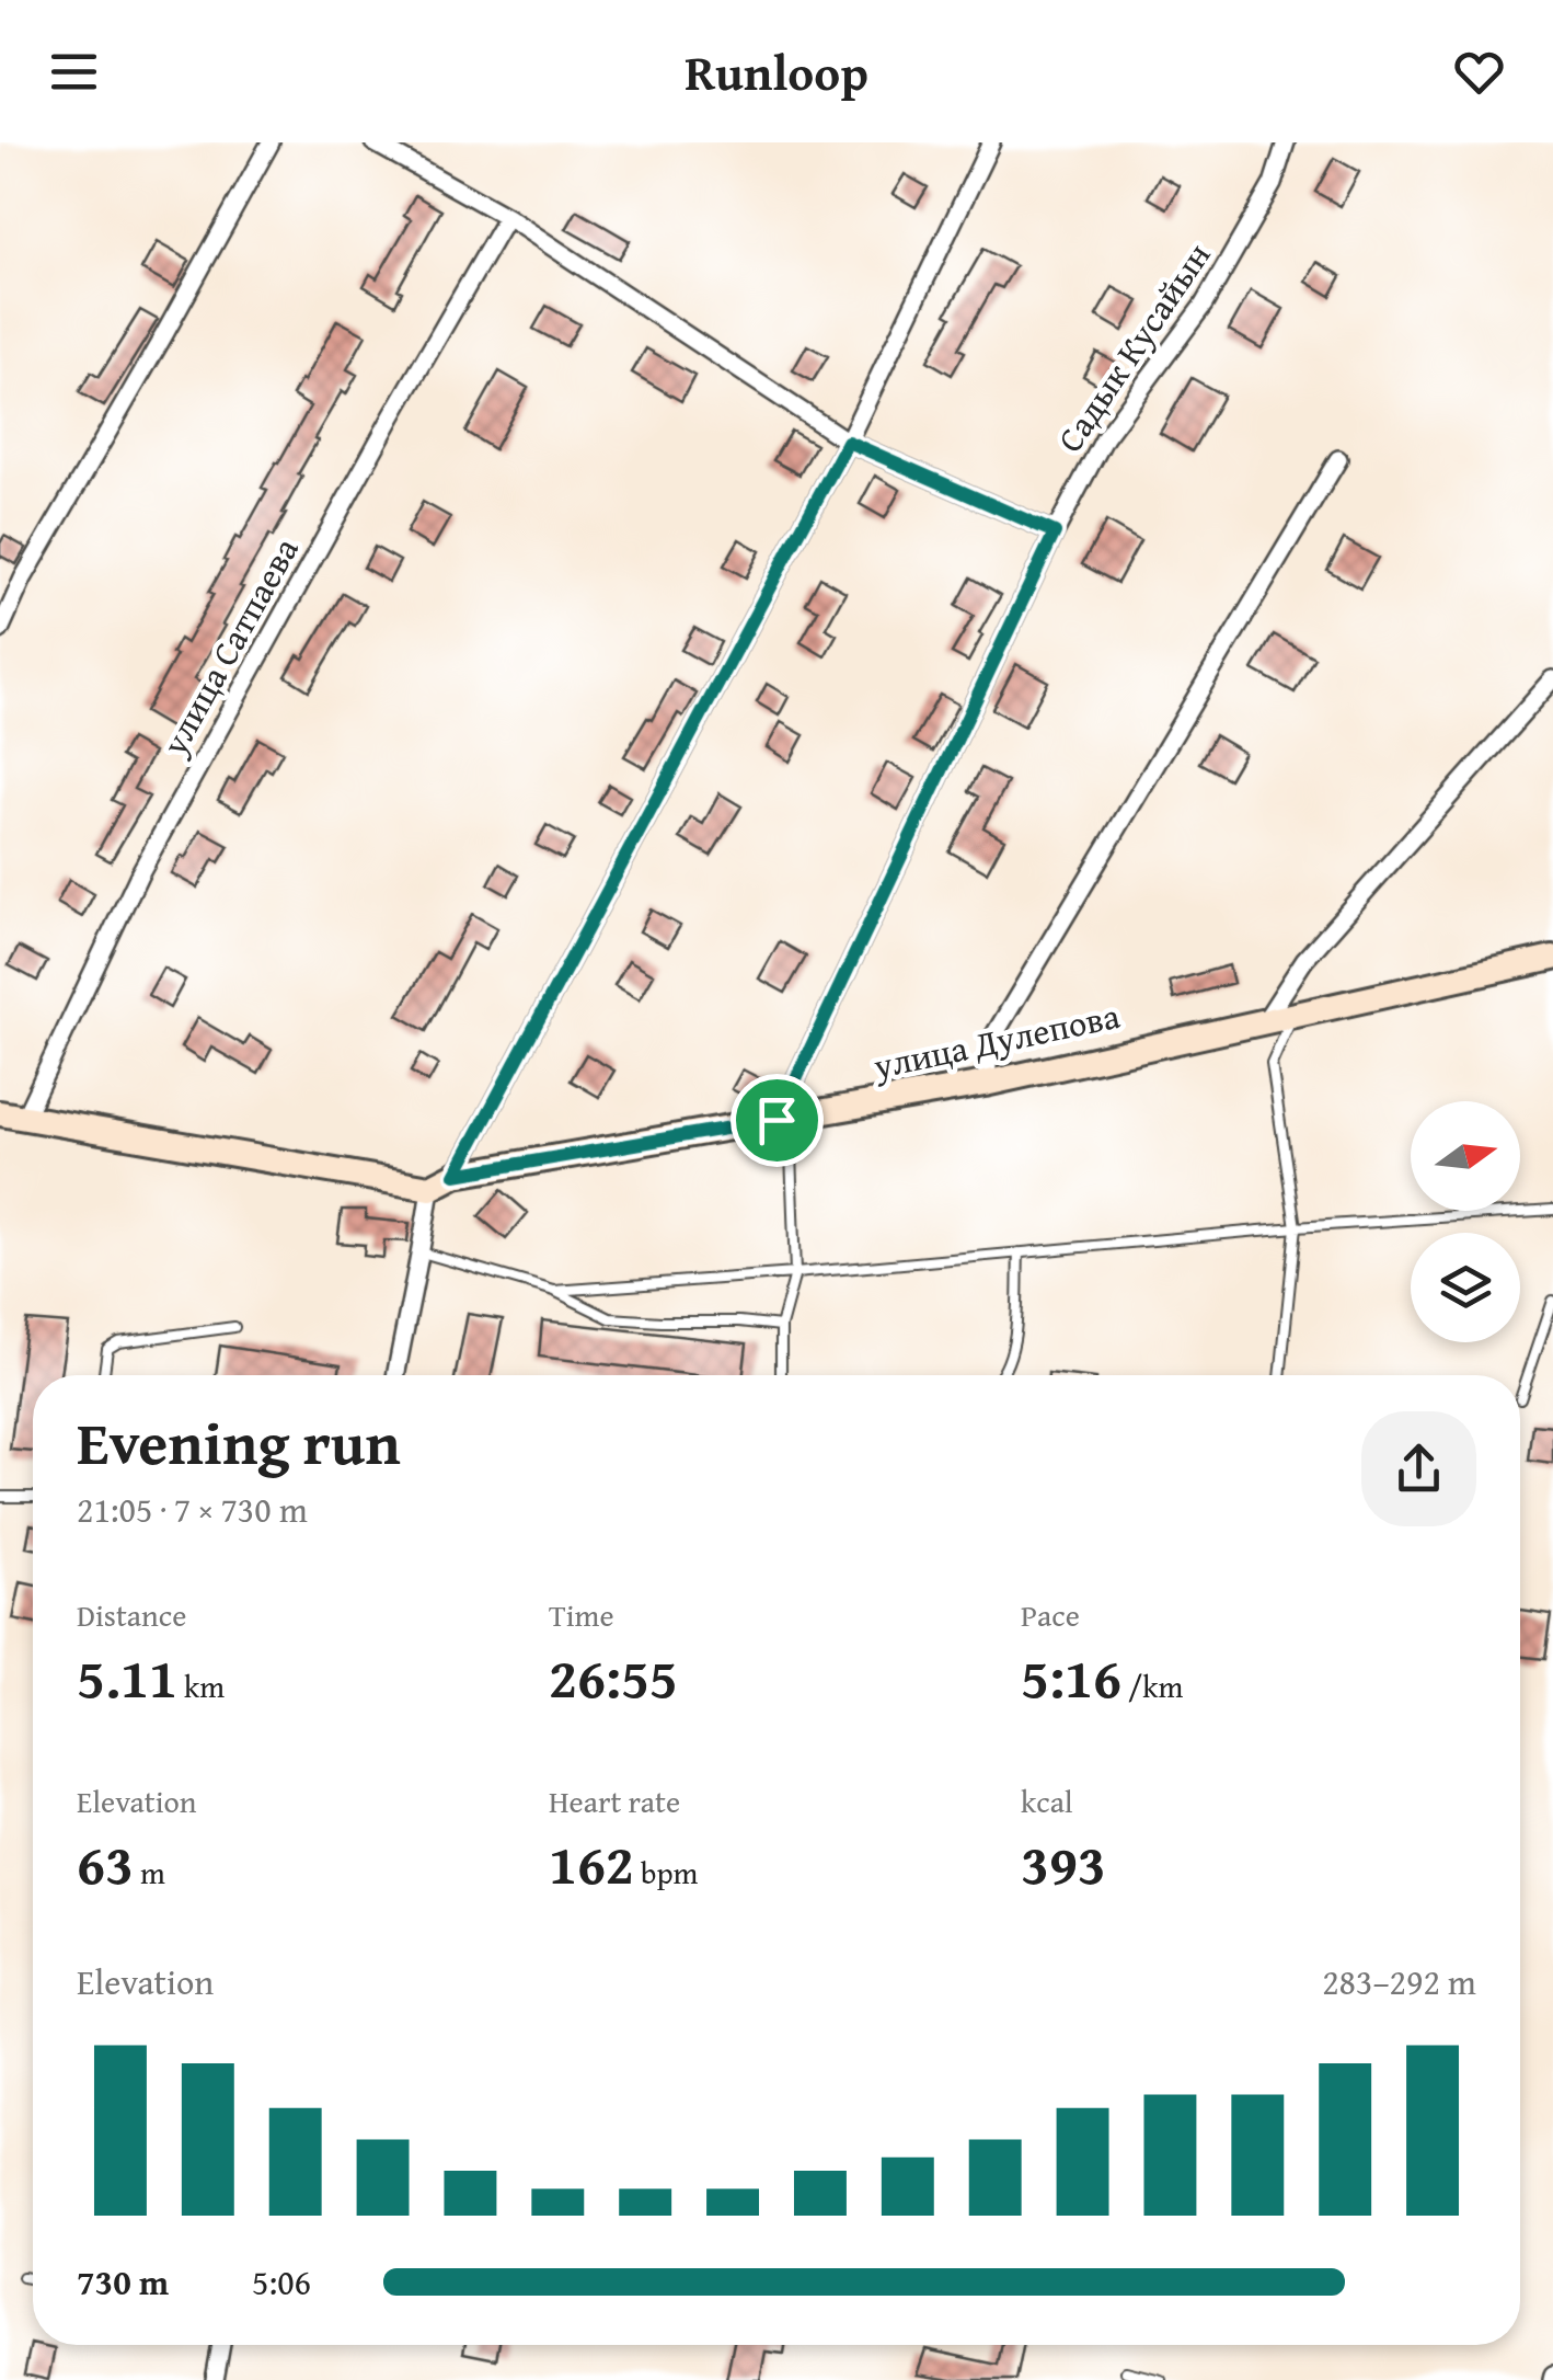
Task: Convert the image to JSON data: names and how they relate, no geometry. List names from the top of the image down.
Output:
{
  "streets": {
    "street": ["Садык Кусайын", "улица Сатпаева", "улица Дулепова"]
  },
  "crossings": [
    ["Садык Кусайын", "улица Дулепова"]
  ],
  "north": "right",
  "page": {
    "header": "Runloop",
    "heading": ["Evening run", "21:05 · 7 × 730 m"],
    "stats": [
      ["Distance", "5.11 km"],
      ["Time", "26:55"],
      ["Pace", "5:16 /km"],
      ["Elevation", "63 m"],
      ["Heart rate", "162 bpm"],
      ["kcal", "393"]
    ],
    "chart": ["Elevation", "283–292 m"],
    "list": [
      {
        "name": "730 m",
        "note": "5:06"
      }
    ]
  }
}
